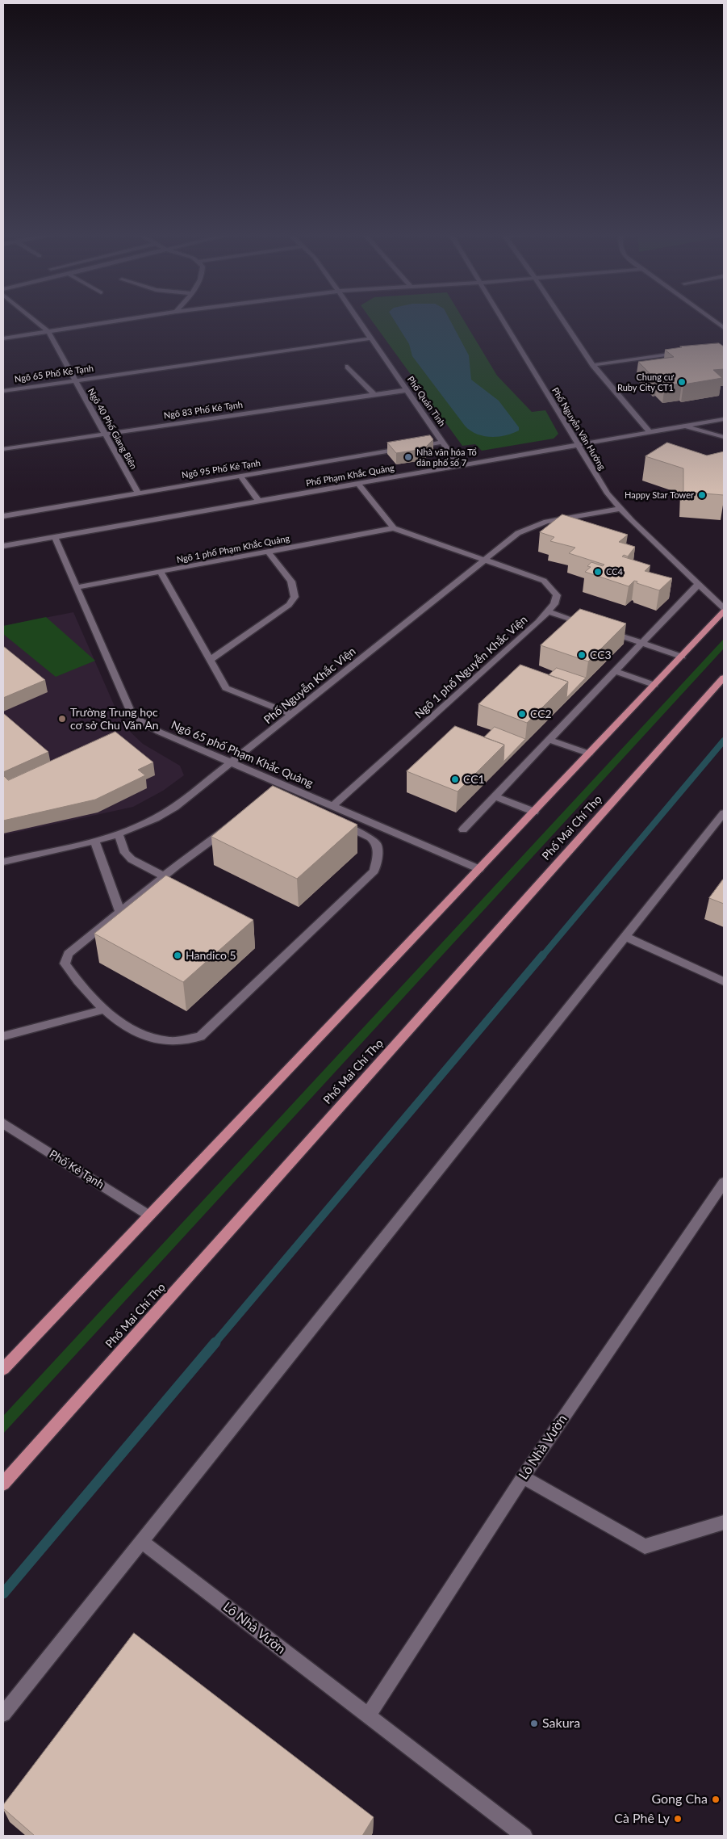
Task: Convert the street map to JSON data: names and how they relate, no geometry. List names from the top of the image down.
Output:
{
  "streets": {
    "main road": ["Phố Mai Chí Thọ"],
    "street": [
      "Ngõ 65 Phố Kẻ Tạnh",
      "Phố Quán Tình",
      "Ngõ 83 Phố Kẻ Tạnh",
      "Ngõ 40 Phố Giang Biên",
      "Phố Nguyễn Văn Hưởng",
      "Ngõ 95 Phố Kẻ Tạnh",
      "Phố Phạm Khắc Quảng",
      "Ngõ 1 phố Phạm Khắc Quảng",
      "Ngõ 1 phố Nguyễn Khắc Viện",
      "Phố Nguyễn Khắc Viện",
      "Ngõ 65 phố Phạm Khắc Quảng",
      "Phố Kẻ Tạnh",
      "Lô Nhà Vườn"
    ]
  },
  "crossings": [
    ["Ngõ 65 Phố Kẻ Tạnh", "Phố Quán Tình"],
    ["Ngõ 65 Phố Kẻ Tạnh", "Ngõ 40 Phố Giang Biên"],
    ["Phố Quán Tình", "Ngõ 83 Phố Kẻ Tạnh"],
    ["Phố Quán Tình", "Phố Phạm Khắc Quảng"],
    ["Ngõ 83 Phố Kẻ Tạnh", "Ngõ 40 Phố Giang Biên"],
    ["Ngõ 40 Phố Giang Biên", "Ngõ 95 Phố Kẻ Tạnh"],
    ["Phố Nguyễn Văn Hưởng", "Phố Phạm Khắc Quảng"],
    ["Phố Nguyễn Văn Hưởng", "Phố Nguyễn Khắc Viện"],
    ["Phố Phạm Khắc Quảng", "Ngõ 65 phố Phạm Khắc Quảng"],
    ["Ngõ 1 phố Phạm Khắc Quảng", "Ngõ 65 phố Phạm Khắc Quảng"],
    ["Ngõ 1 phố Nguyễn Khắc Viện", "Phố Nguyễn Khắc Viện"],
    ["Ngõ 1 phố Nguyễn Khắc Viện", "Ngõ 65 phố Phạm Khắc Quảng"],
    ["Phố Nguyễn Khắc Viện", "Ngõ 65 phố Phạm Khắc Quảng"]
  ],
  "places": [
    "Chung cư Ruby City CT1",
    "Nhà văn hóa Tổ dân phố số 7",
    "Happy Star Tower",
    "CC4",
    "CC3",
    "CC2",
    "Trường Trung học cơ sở Chu Văn An",
    "CC1",
    "Handico 5",
    "Sakura",
    "Gong Cha",
    "Cà Phê Ly"
  ]
}
